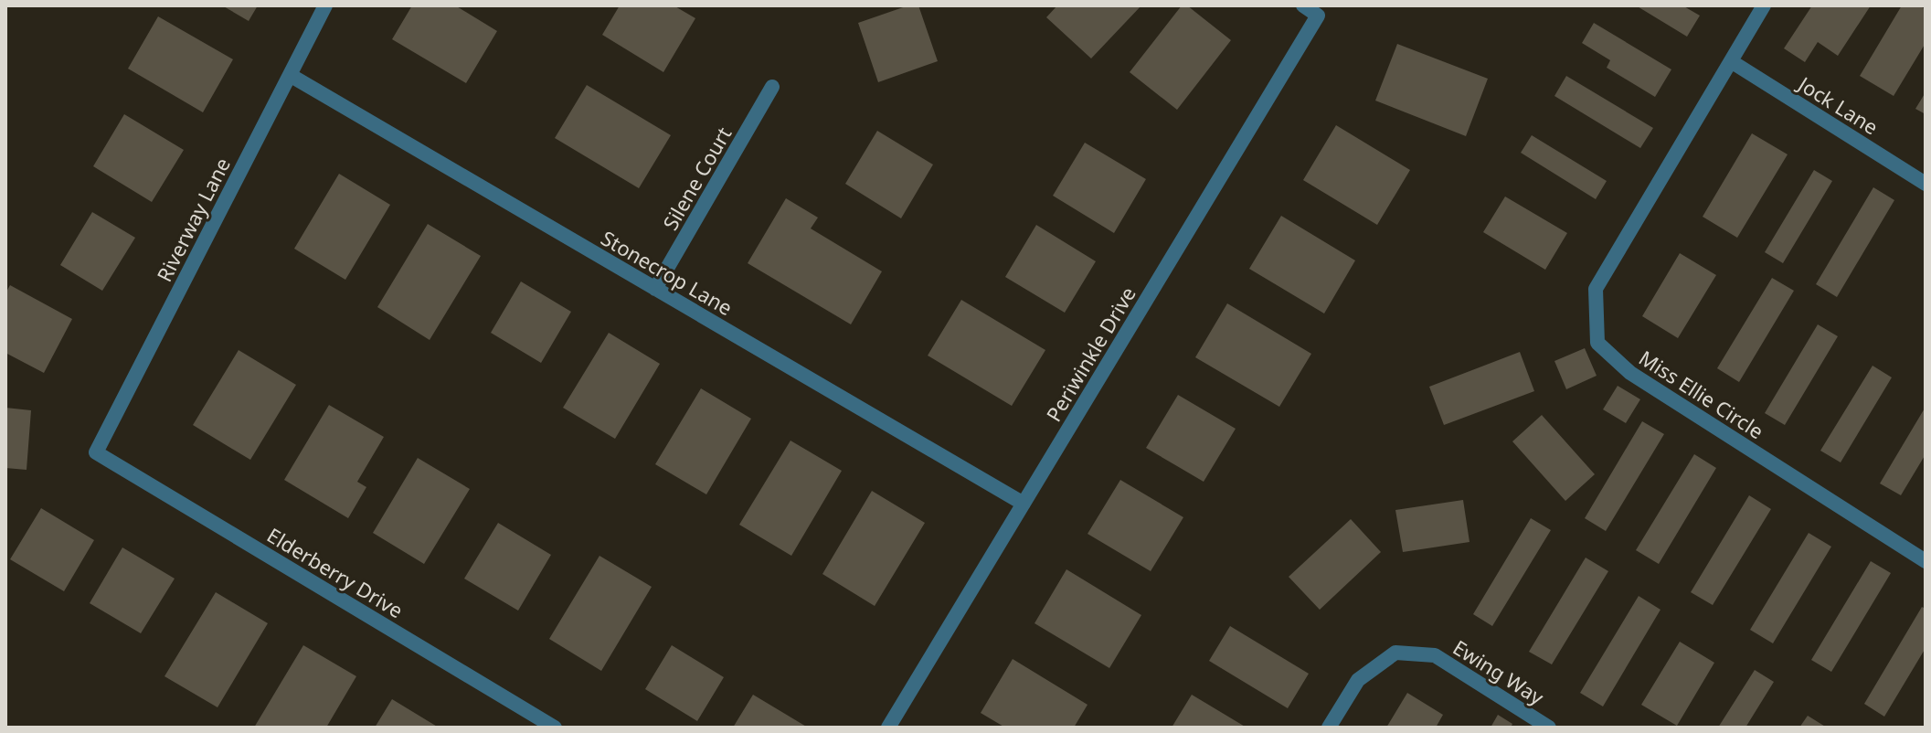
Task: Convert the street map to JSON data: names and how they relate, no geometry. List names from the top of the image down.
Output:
{
  "streets": {
    "street": [
      "Jock Lane",
      "Silene Court",
      "Riverway Lane",
      "Stonecrop Lane",
      "Periwinkle Drive",
      "Miss Ellie Circle",
      "Elderberry Drive",
      "Ewing Way"
    ]
  },
  "crossings": [
    ["Jock Lane", "Miss Ellie Circle"],
    ["Silene Court", "Stonecrop Lane"],
    ["Riverway Lane", "Stonecrop Lane"],
    ["Riverway Lane", "Elderberry Drive"],
    ["Stonecrop Lane", "Periwinkle Drive"]
  ]
}
